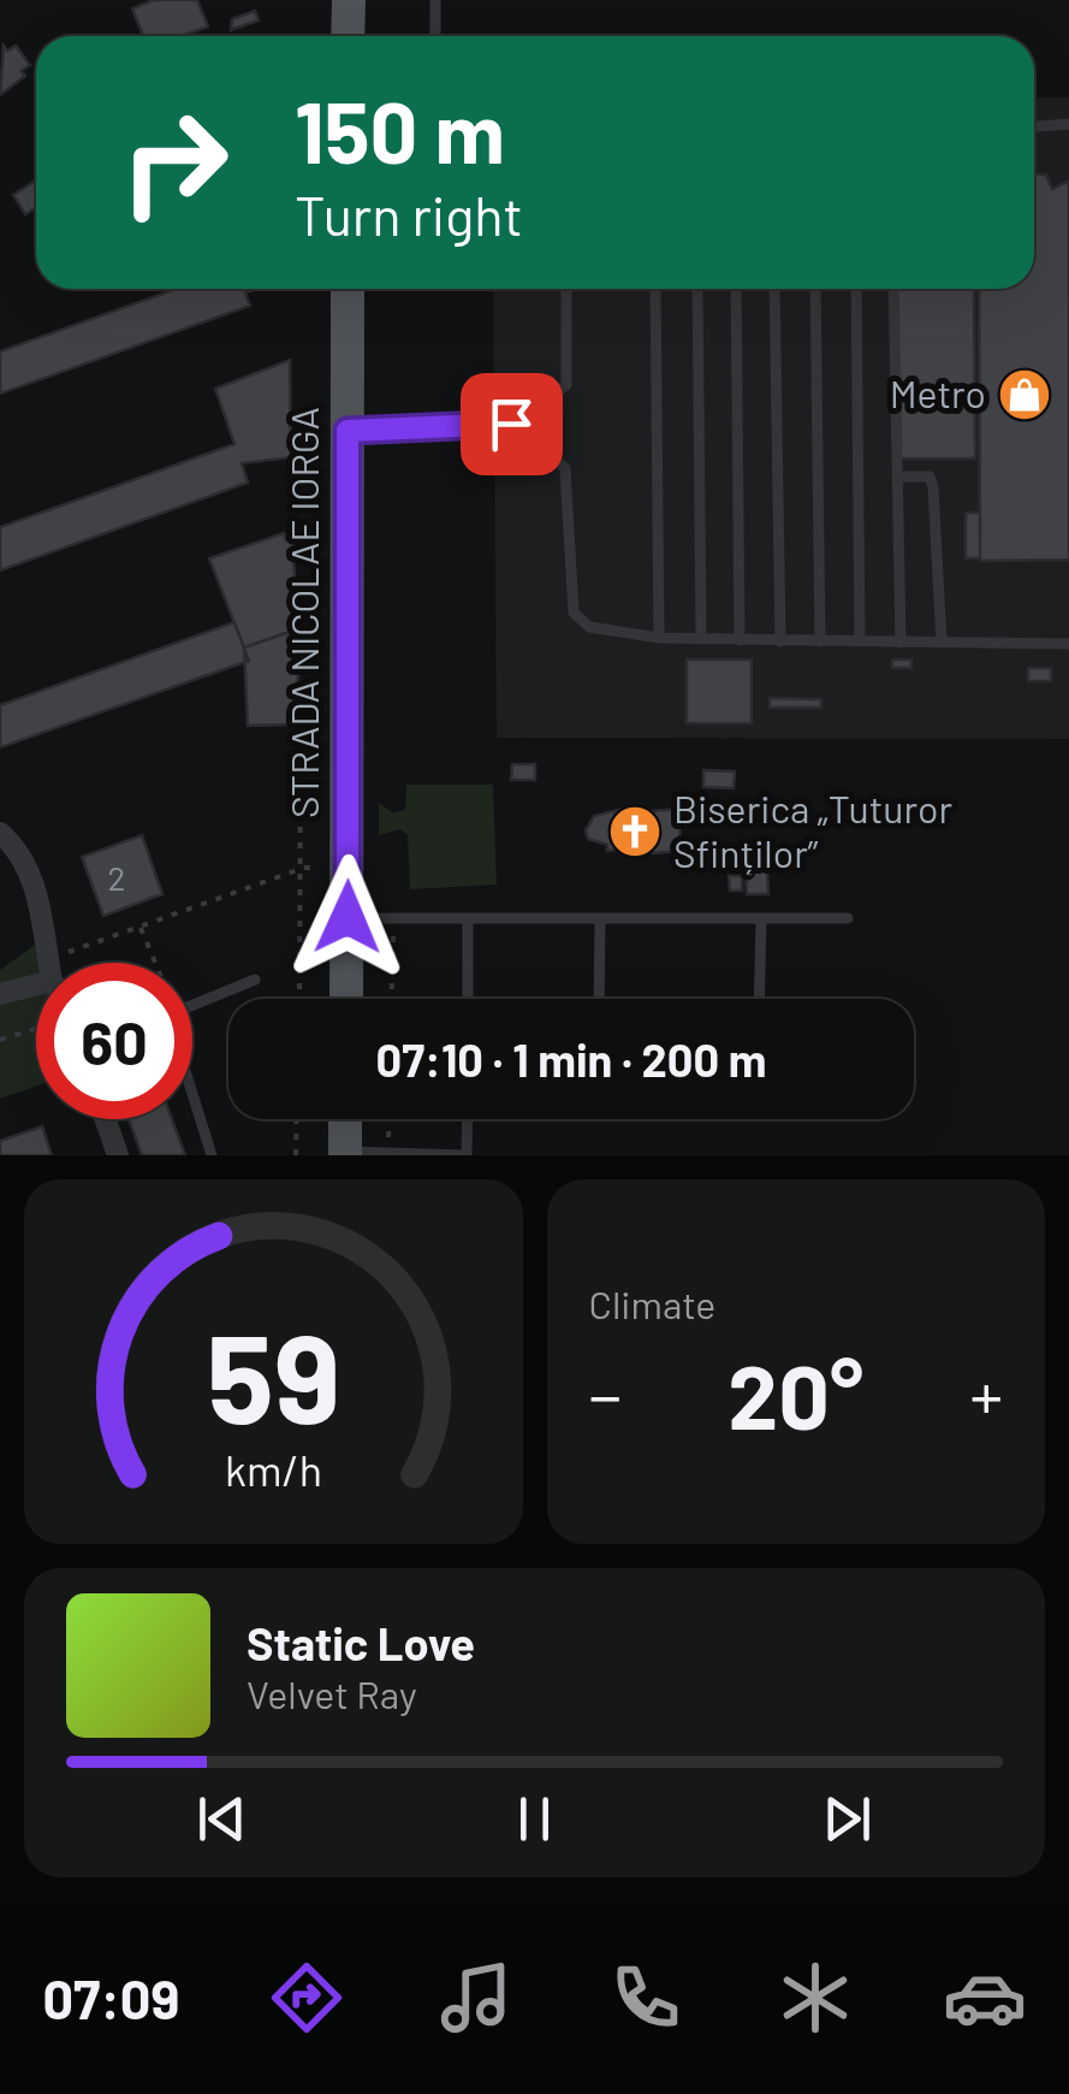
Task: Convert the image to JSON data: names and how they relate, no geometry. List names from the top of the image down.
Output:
{
  "streets": {
    "main road": ["STRADA NICOLAE IORGA"]
  },
  "places": {
    "shop": ["Metro"],
    "church": ["Biserica „Tuturor Sfinților”"]
  },
  "house_numbers": ["2"],
  "page": {
    "turn": ["150 m", "Turn right"],
    "limit": "60",
    "trip": "07:10 · 1 min · 200 m",
    "tile": "Climate",
    "heat": ["−", "20°", "+"],
    "song": ["Static Love", "Velvet Ray"],
    "tabs": "07:09",
    "gauge": ["59", "km/h"]
  }
}
